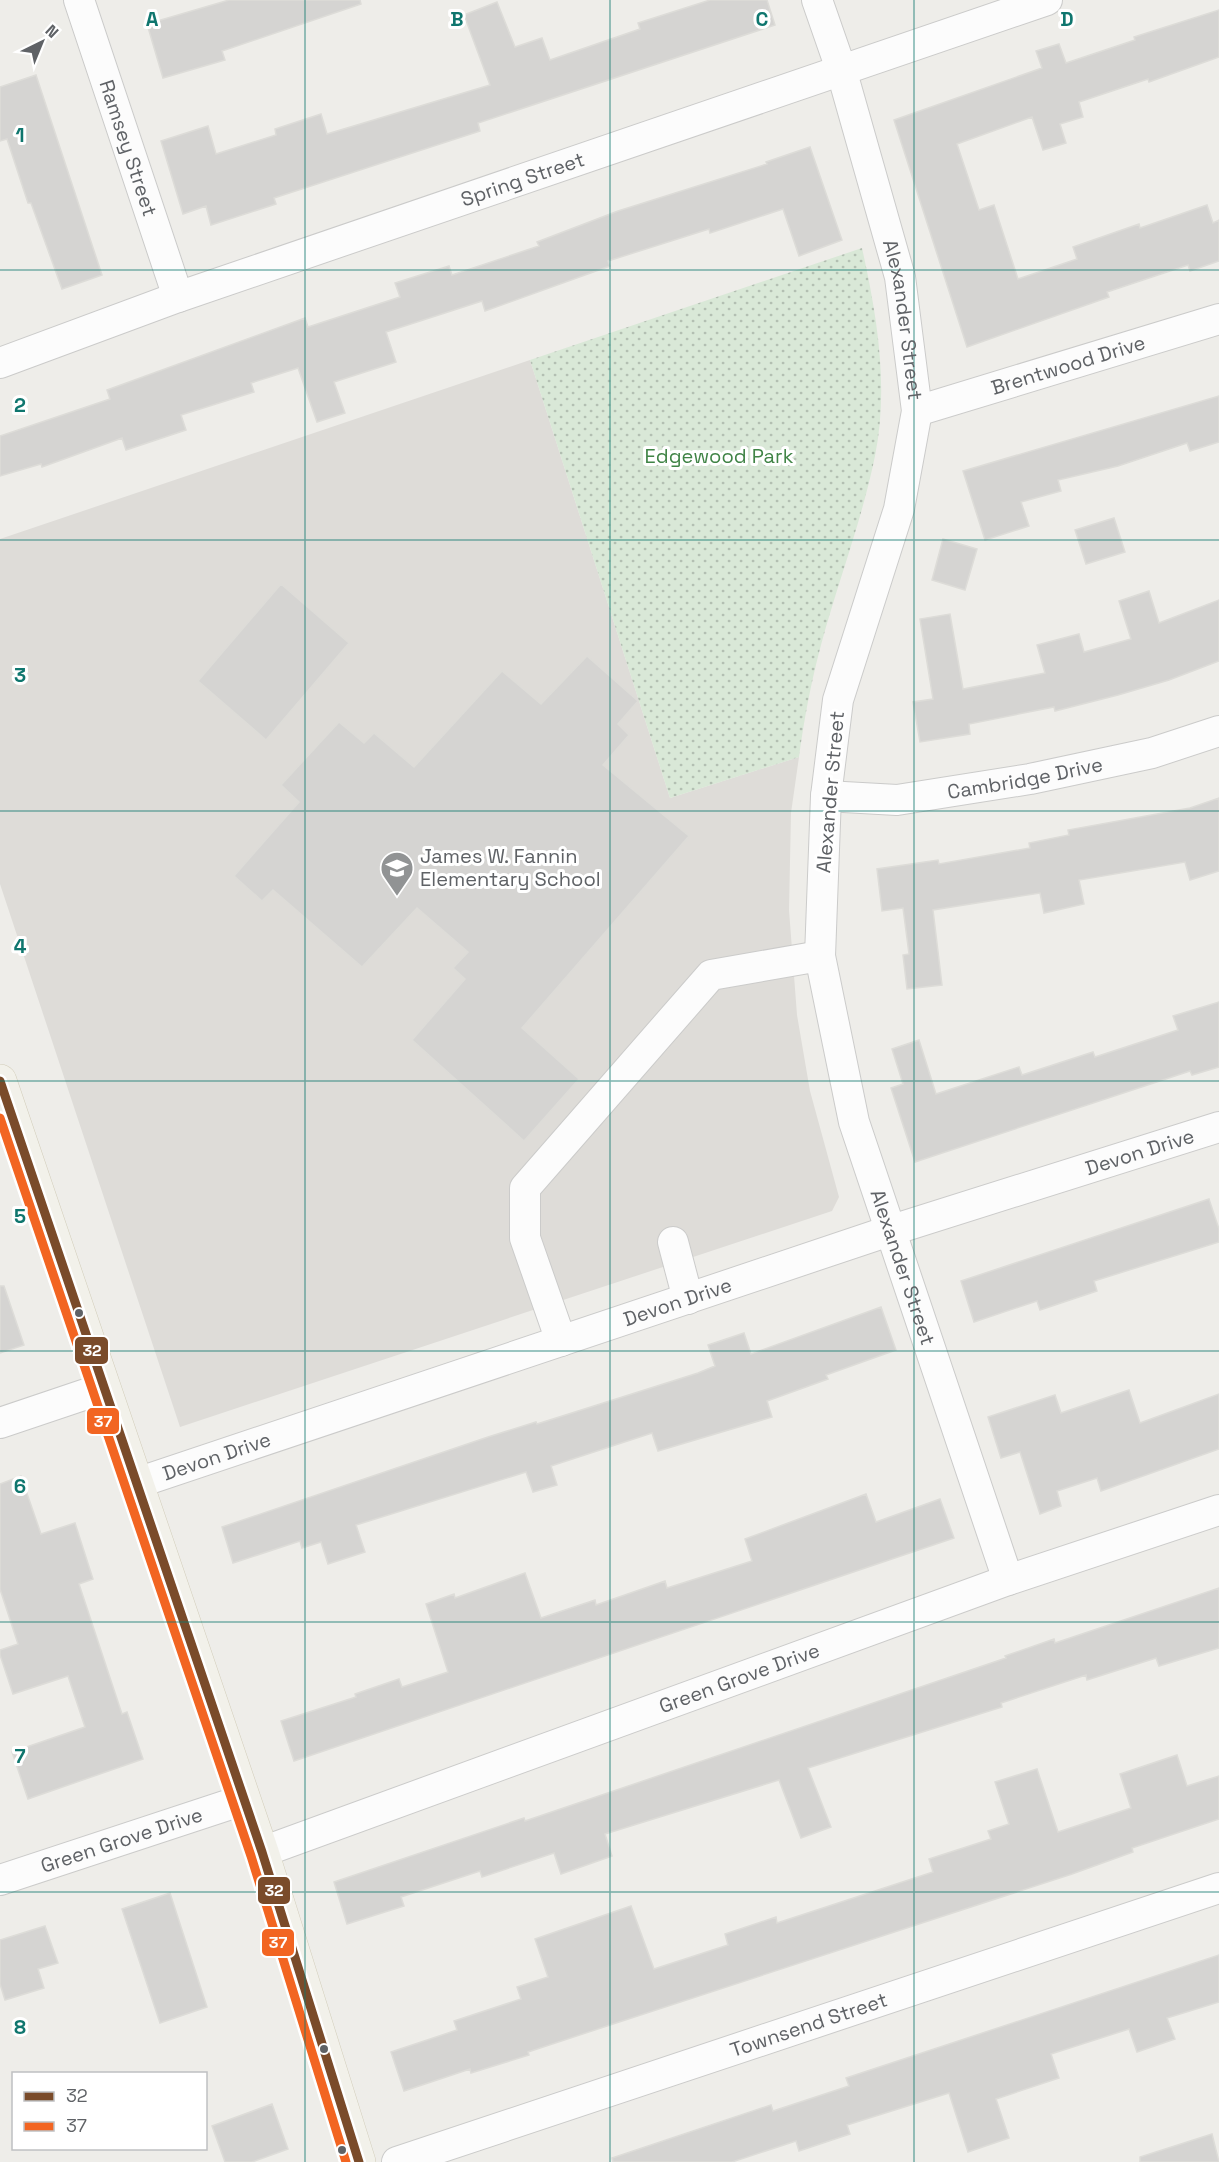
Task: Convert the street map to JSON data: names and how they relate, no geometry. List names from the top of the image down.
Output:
{
  "streets": {
    "street": [
      "Ramsey Street",
      "Spring Street",
      "Alexander Street",
      "Brentwood Drive",
      "Cambridge Drive",
      "Devon Drive",
      "Green Grove Drive",
      "Townsend Street"
    ]
  },
  "crossings": [
    ["Ramsey Street", "Spring Street"],
    ["Spring Street", "Alexander Street"],
    ["Alexander Street", "Brentwood Drive"],
    ["Alexander Street", "Cambridge Drive"],
    ["Alexander Street", "Devon Drive"],
    ["Alexander Street", "Green Grove Drive"]
  ],
  "parks": ["Edgewood Park"],
  "places": {
    "school or university": ["James W. Fannin Elementary School"]
  },
  "lines": ["transit line 32", "transit line 37"],
  "legend": ["32", "37"],
  "north": "top right",
  "grid": {
    "columns": [
      "A",
      "B",
      "C",
      "D"
    ],
    "rows": [
      "1",
      "2",
      "3",
      "4",
      "5",
      "6",
      "7",
      "8"
    ]
  }
}
